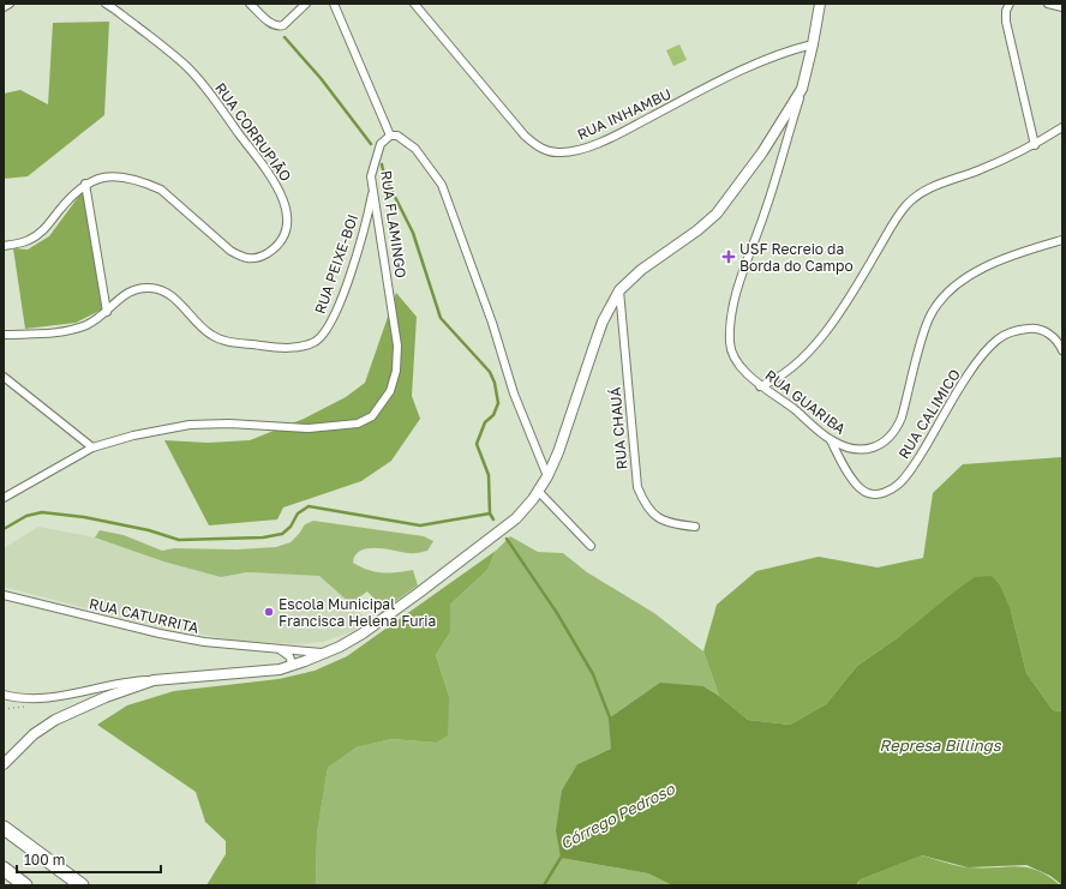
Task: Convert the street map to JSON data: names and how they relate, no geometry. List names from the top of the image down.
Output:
{
  "streets": {
    "street": [
      "RUA INHAMBU",
      "RUA CORRUPIÃO",
      "RUA FLAMINGO",
      "RUA PEIXE-BOI",
      "RUA GUARIBA",
      "RUA CALIMICO",
      "RUA CHAUÁ",
      "RUA CATURRITA"
    ]
  },
  "crossings": [
    ["RUA FLAMINGO", "RUA PEIXE-BOI"],
    ["RUA GUARIBA", "RUA CALIMICO"]
  ],
  "water": ["Represa Billings", "Córrego Pedroso"],
  "places": {
    "health": ["USF Recreio da Borda do Campo"],
    "other": ["Escola Municipal Francisca Helena Furia"]
  },
  "scale_bar": "100 m"
}
